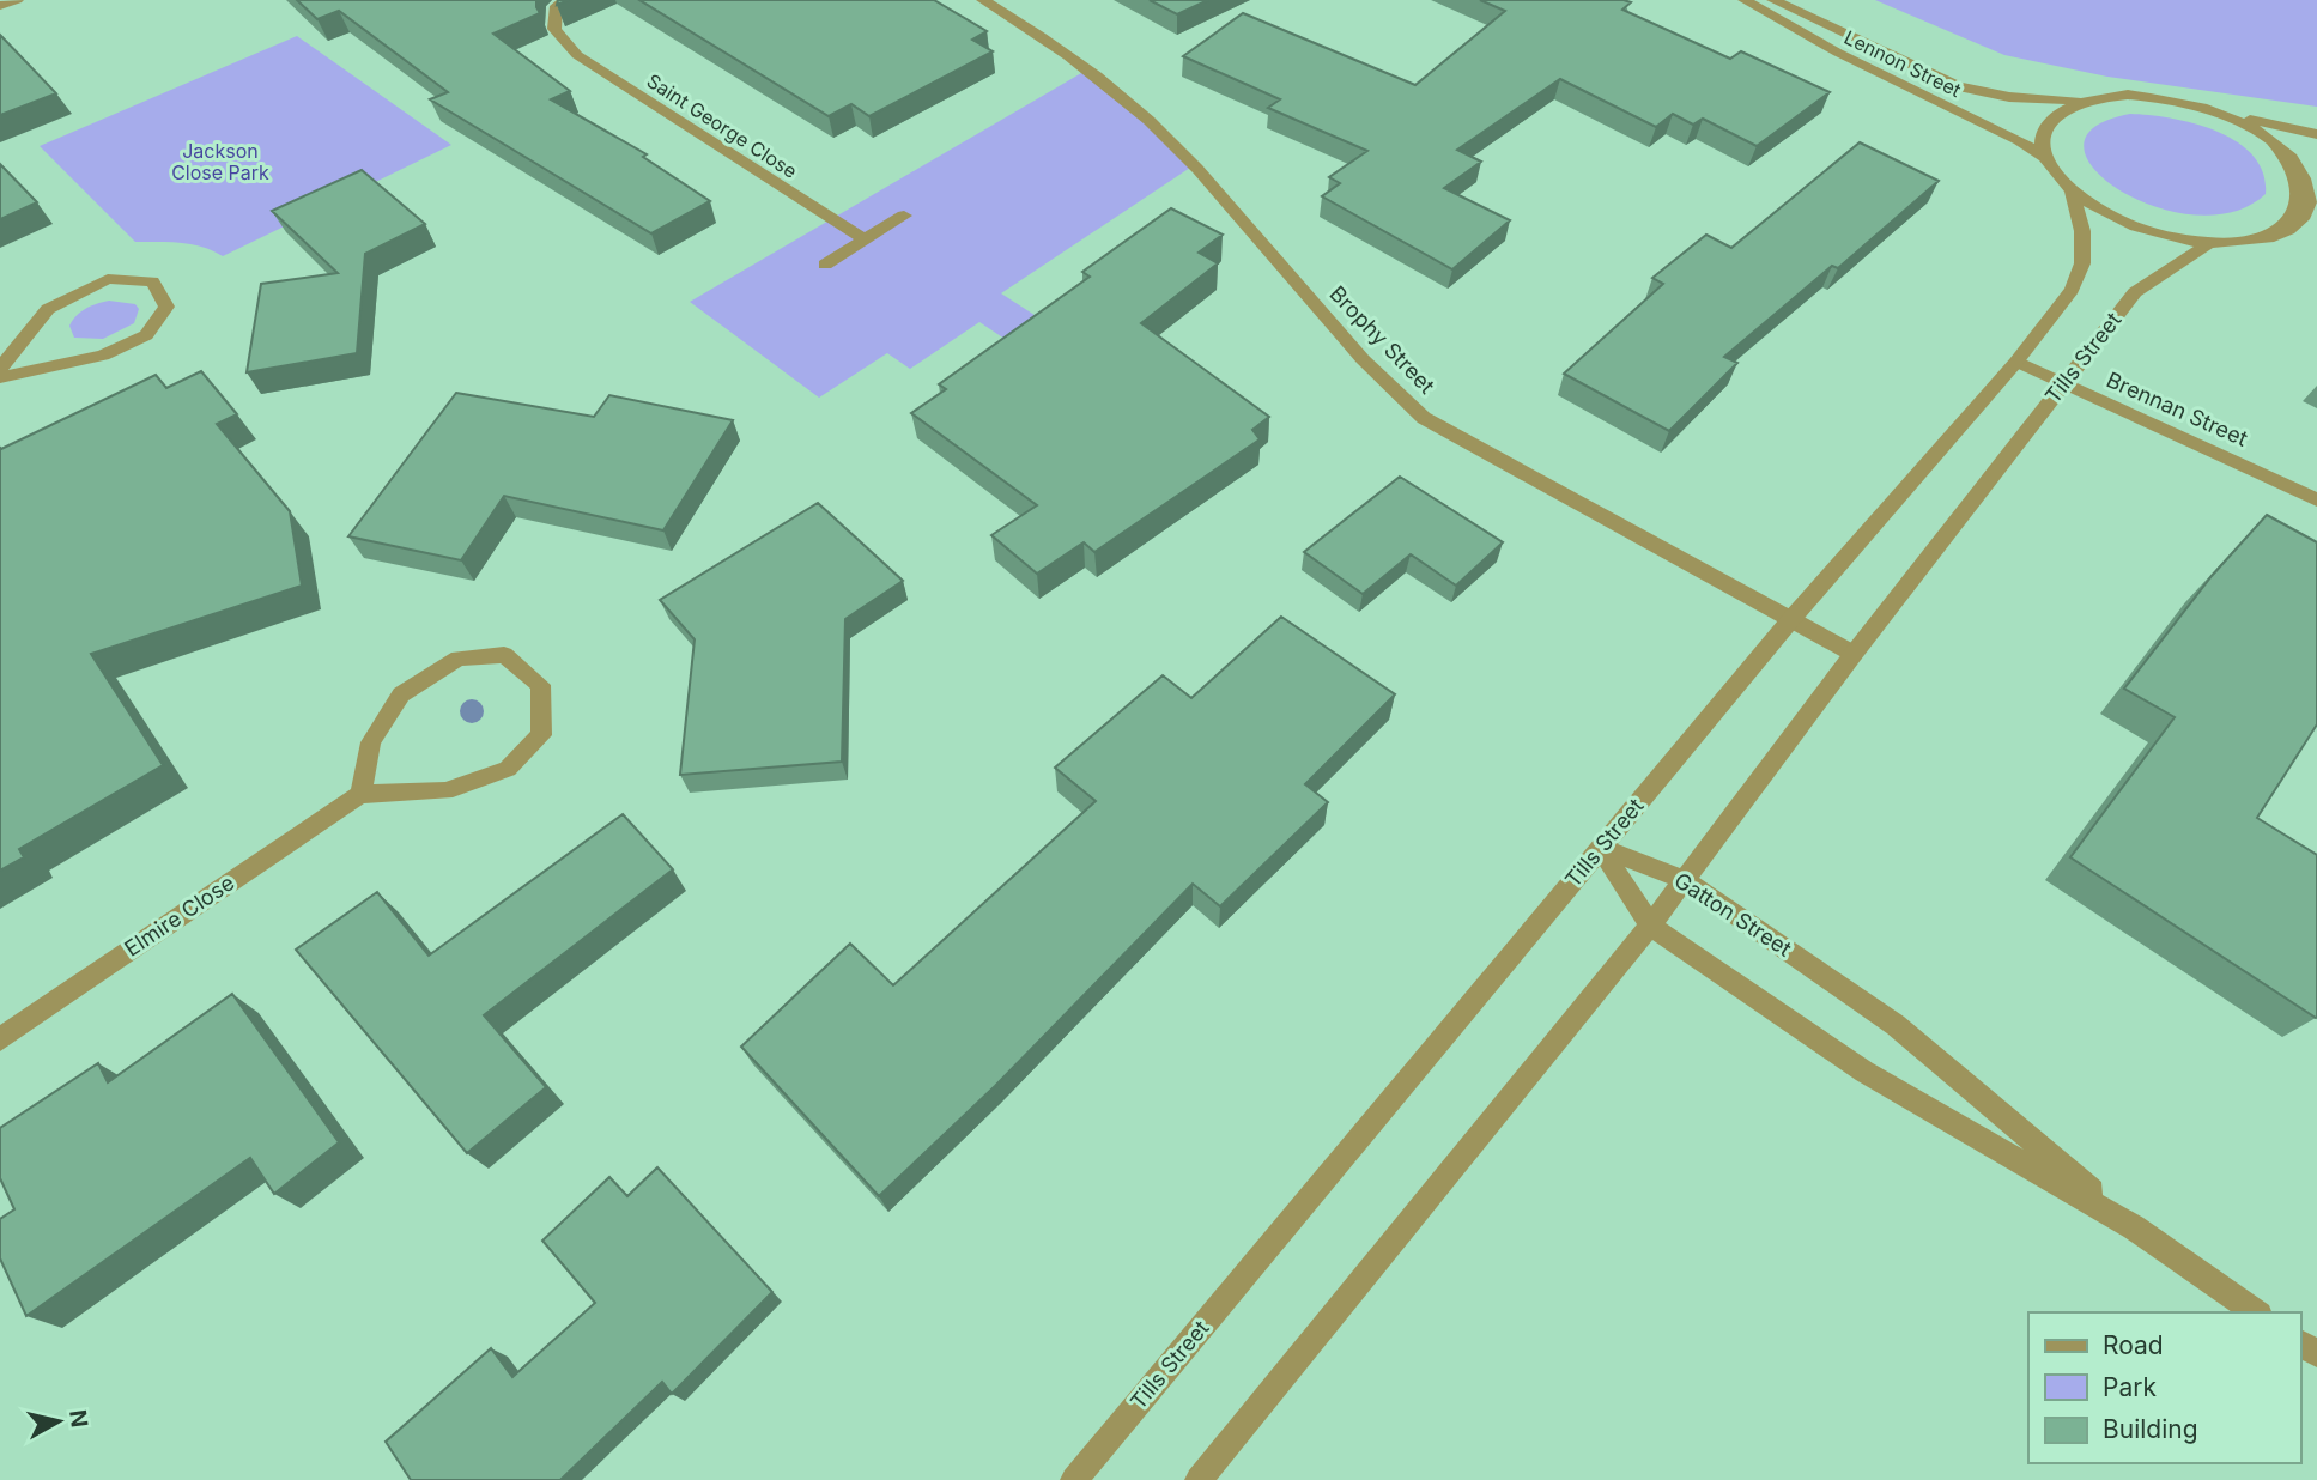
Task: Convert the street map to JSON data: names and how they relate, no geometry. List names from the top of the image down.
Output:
{
  "streets": {
    "street": [
      "Lennon Street",
      "Saint George Close",
      "Brophy Street",
      "Tills Street",
      "Brennan Street",
      "Gatton Street",
      "Elmire Close"
    ]
  },
  "crossings": [
    ["Brophy Street", "Tills Street"],
    ["Tills Street", "Brennan Street"],
    ["Tills Street", "Gatton Street"]
  ],
  "parks": ["Jackson Close Park"],
  "legend": ["Road", "Park", "Building"],
  "north": "right"
}
